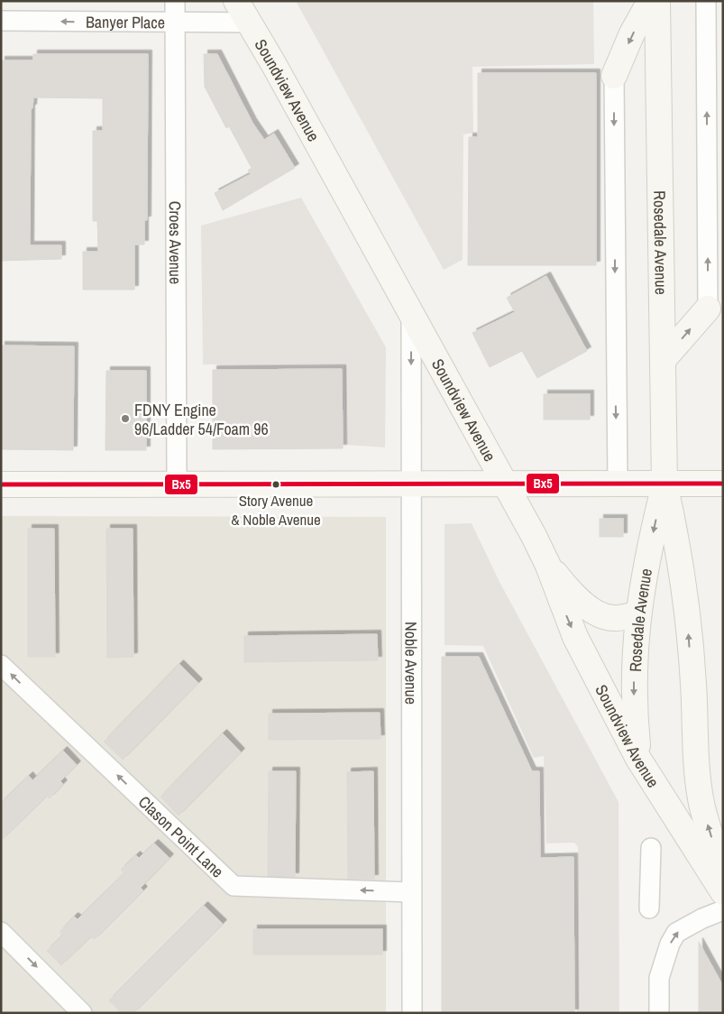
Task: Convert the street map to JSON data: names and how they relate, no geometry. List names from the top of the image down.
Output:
{
  "streets": {
    "main road": ["Soundview Avenue", "Rosedale Avenue"],
    "street": [
      "Banyer Place",
      "Croes Avenue",
      "Noble Avenue",
      "Clason Point Lane"
    ]
  },
  "crossings": [
    ["Banyer Place", "Soundview Avenue"],
    ["Banyer Place", "Croes Avenue"],
    ["Soundview Avenue", "Rosedale Avenue"],
    ["Soundview Avenue", "Noble Avenue"],
    ["Noble Avenue", "Clason Point Lane"]
  ],
  "one_way": ["Banyer Place", "Clason Point Lane"],
  "places": ["FDNY Engine 96/Ladder 54/Foam 96", "Story Avenue & Noble Avenue"],
  "lines": ["transit line Bx5"]
}
